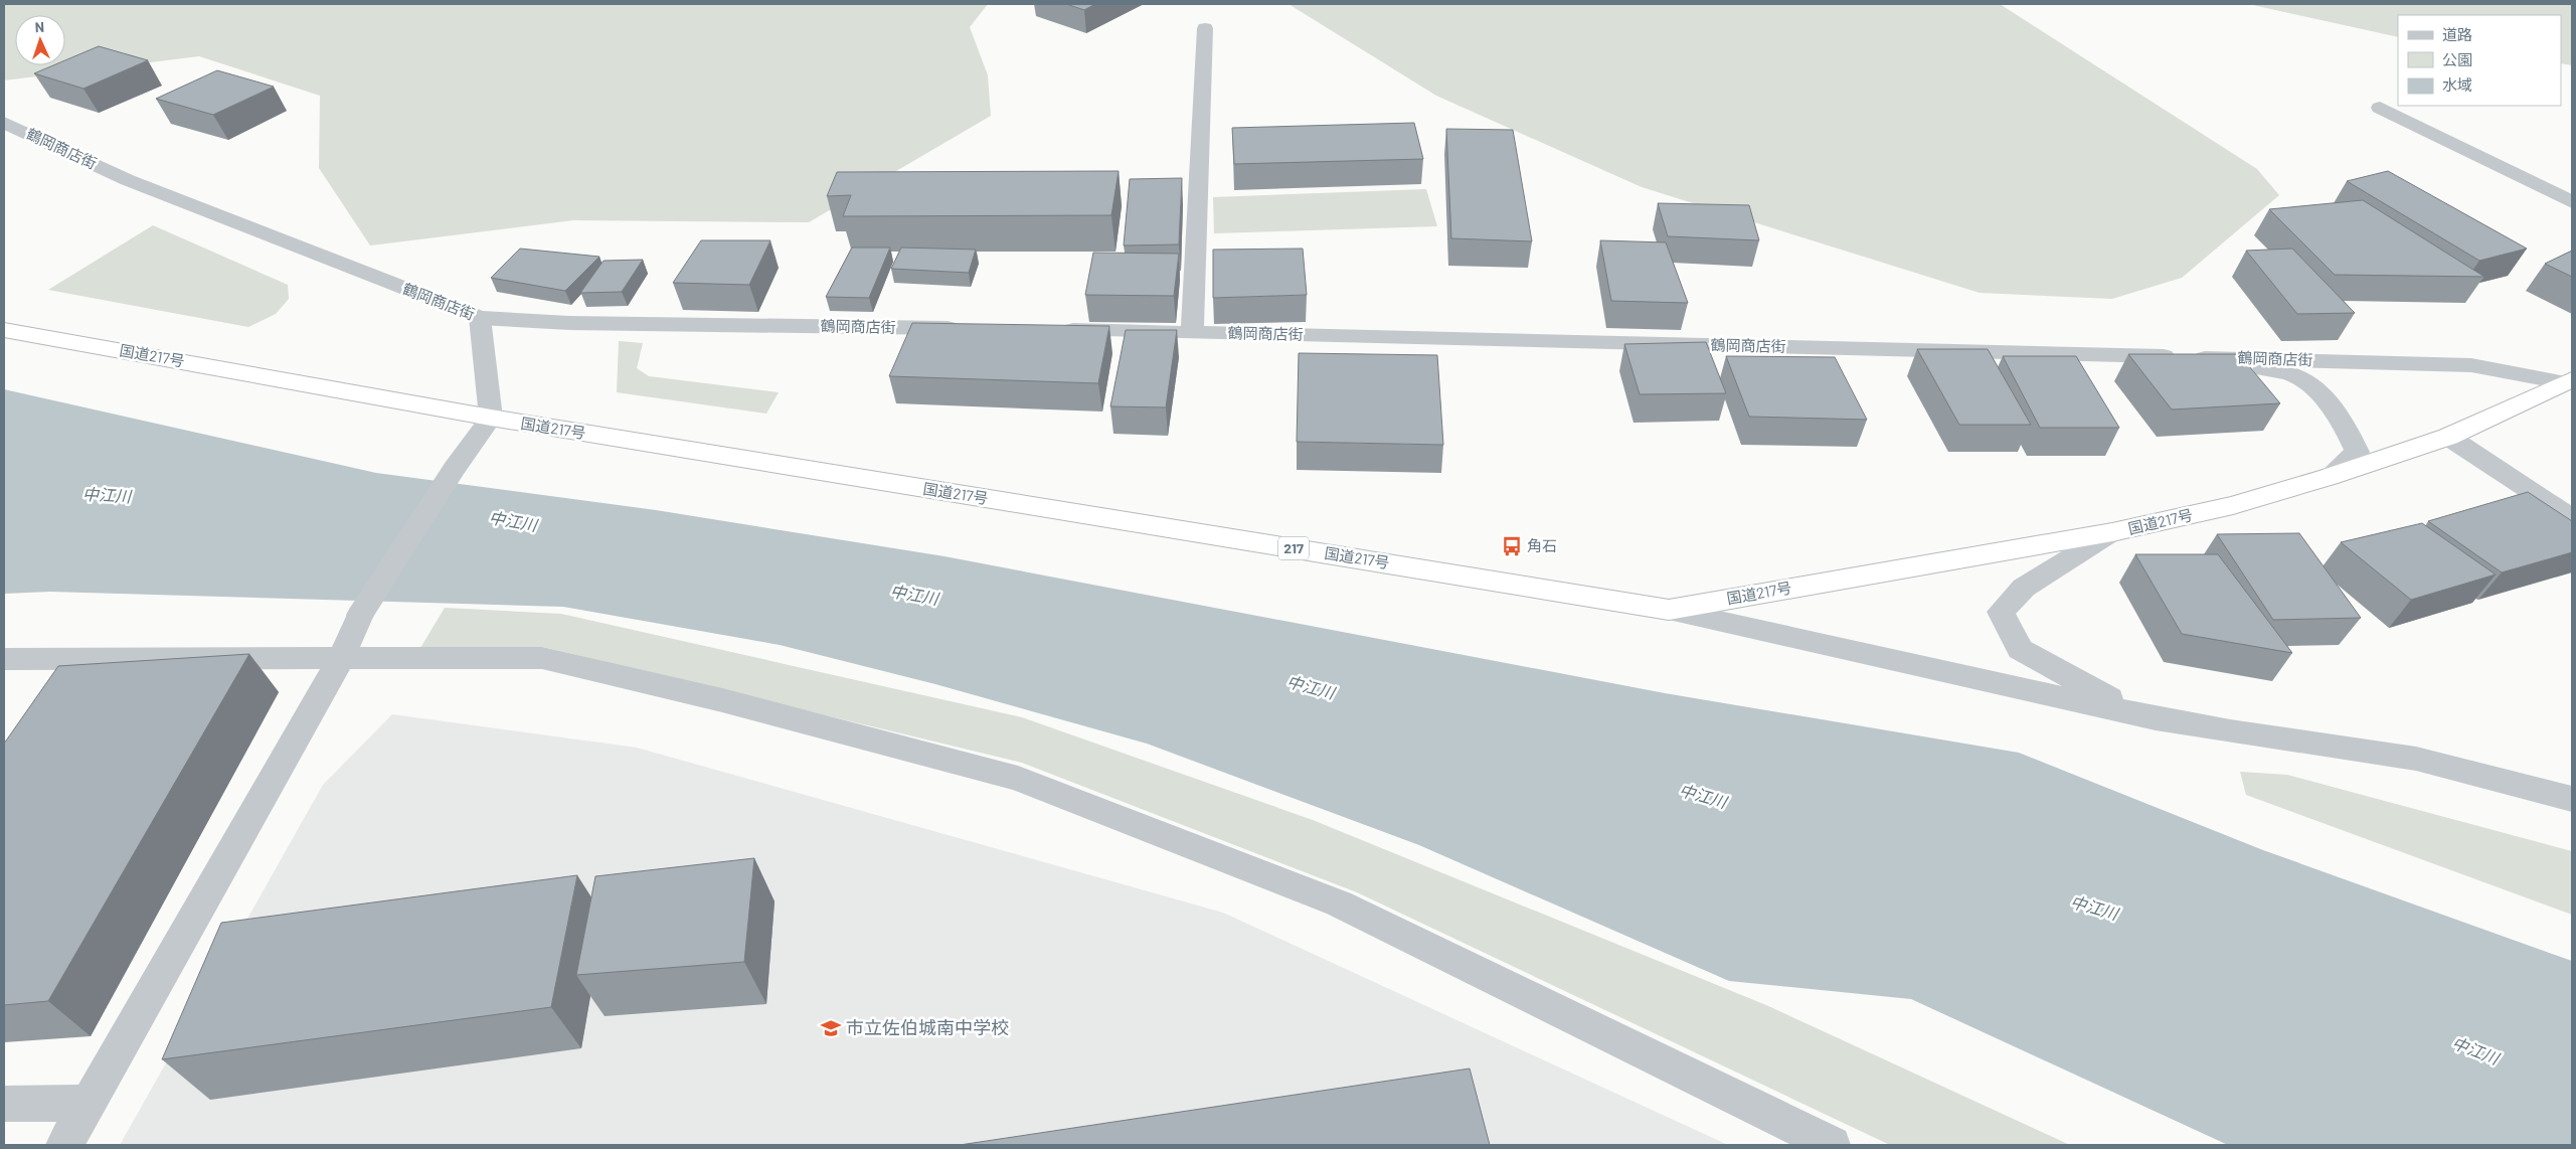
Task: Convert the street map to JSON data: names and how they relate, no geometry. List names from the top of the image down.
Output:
{
  "streets": {
    "highway": ["国道217号", "217"],
    "street": ["鶴岡商店街"]
  },
  "crossings": [
    ["鶴岡商店街", "国道217号"]
  ],
  "water": ["中江川"],
  "places": {
    "bus stop": ["角石"],
    "school or university": ["市立佐伯城南中学校"]
  },
  "legend": ["道路", "公園", "水域"],
  "north": "top"
}
